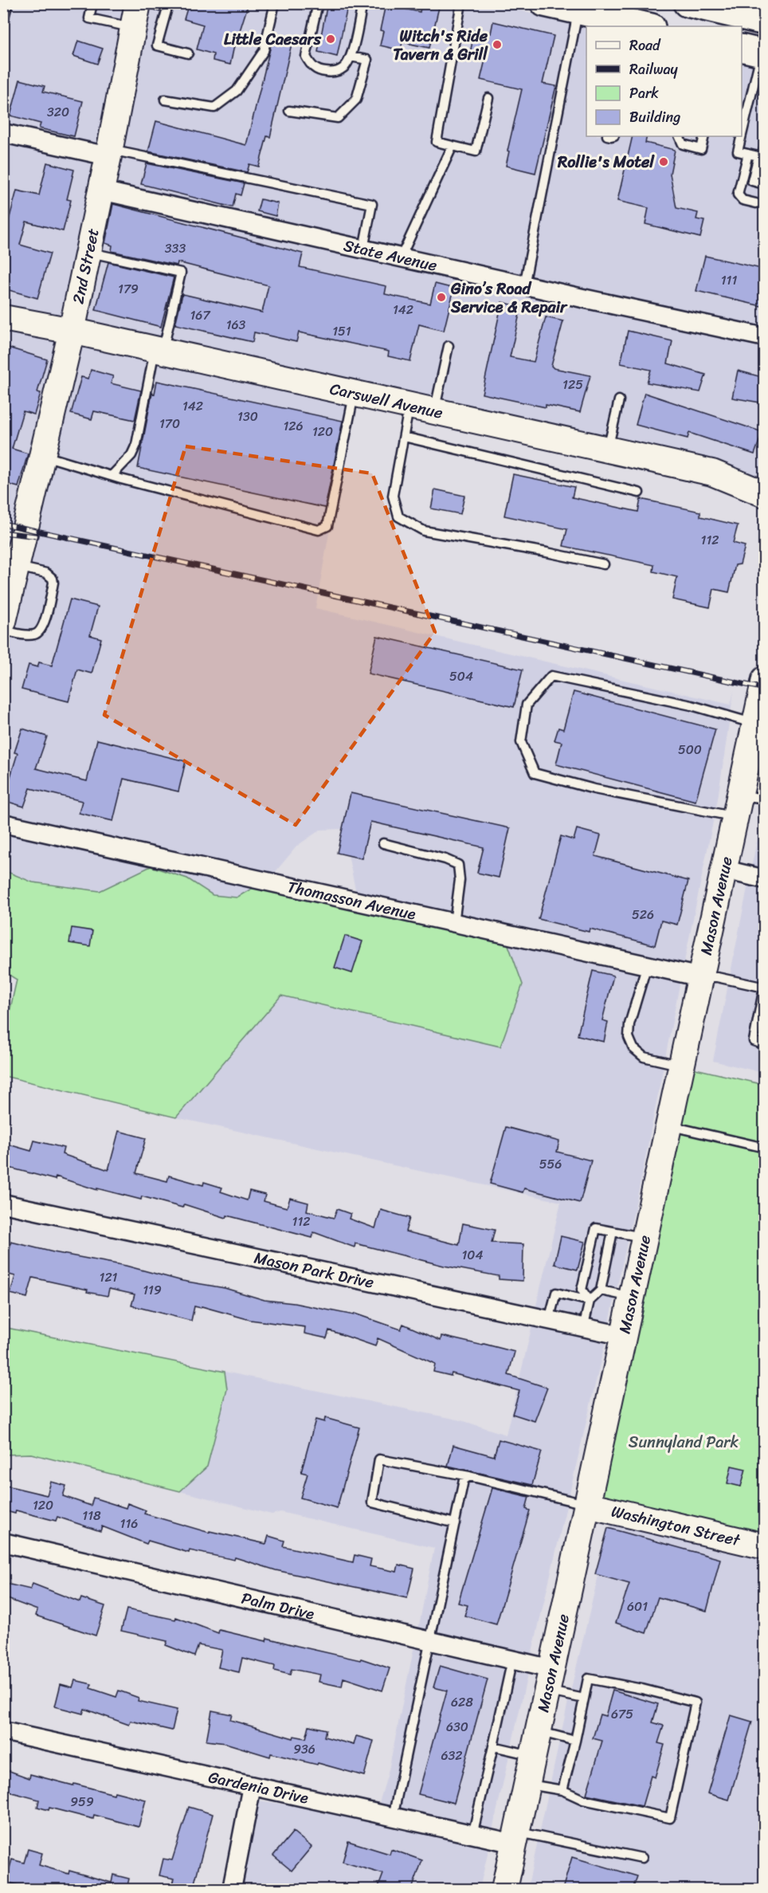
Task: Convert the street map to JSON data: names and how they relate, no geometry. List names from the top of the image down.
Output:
{
  "streets": {
    "street": [
      "State Avenue",
      "2nd Street",
      "Carswell Avenue",
      "Thomasson Avenue",
      "Mason Avenue",
      "Mason Park Drive",
      "Washington Street",
      "Palm Drive",
      "Gardenia Drive"
    ]
  },
  "crossings": [
    ["State Avenue", "2nd Street"],
    ["2nd Street", "Carswell Avenue"],
    ["Thomasson Avenue", "Mason Avenue"],
    ["Mason Avenue", "Mason Park Drive"],
    ["Mason Avenue", "Washington Street"],
    ["Mason Avenue", "Palm Drive"],
    ["Mason Avenue", "Gardenia Drive"]
  ],
  "parks": ["Sunnyland Park"],
  "places": [
    "Little Caesars",
    "Witch's Ride Tavern & Grill",
    "Rollie's Motel",
    "Gino’s Road Service & Repair"
  ],
  "house_numbers": [
    "320",
    "333",
    "111",
    "179",
    "142",
    "167",
    "163",
    "151",
    "125",
    "142",
    "130",
    "170",
    "126",
    "120",
    "112",
    "504",
    "500",
    "526",
    "556",
    "112",
    "104",
    "121",
    "119",
    "120",
    "118",
    "116",
    "601",
    "628",
    "675",
    "630",
    "936",
    "632",
    "959"
  ],
  "legend": [
    "Road",
    "Railway",
    "Park",
    "Building"
  ]
}
